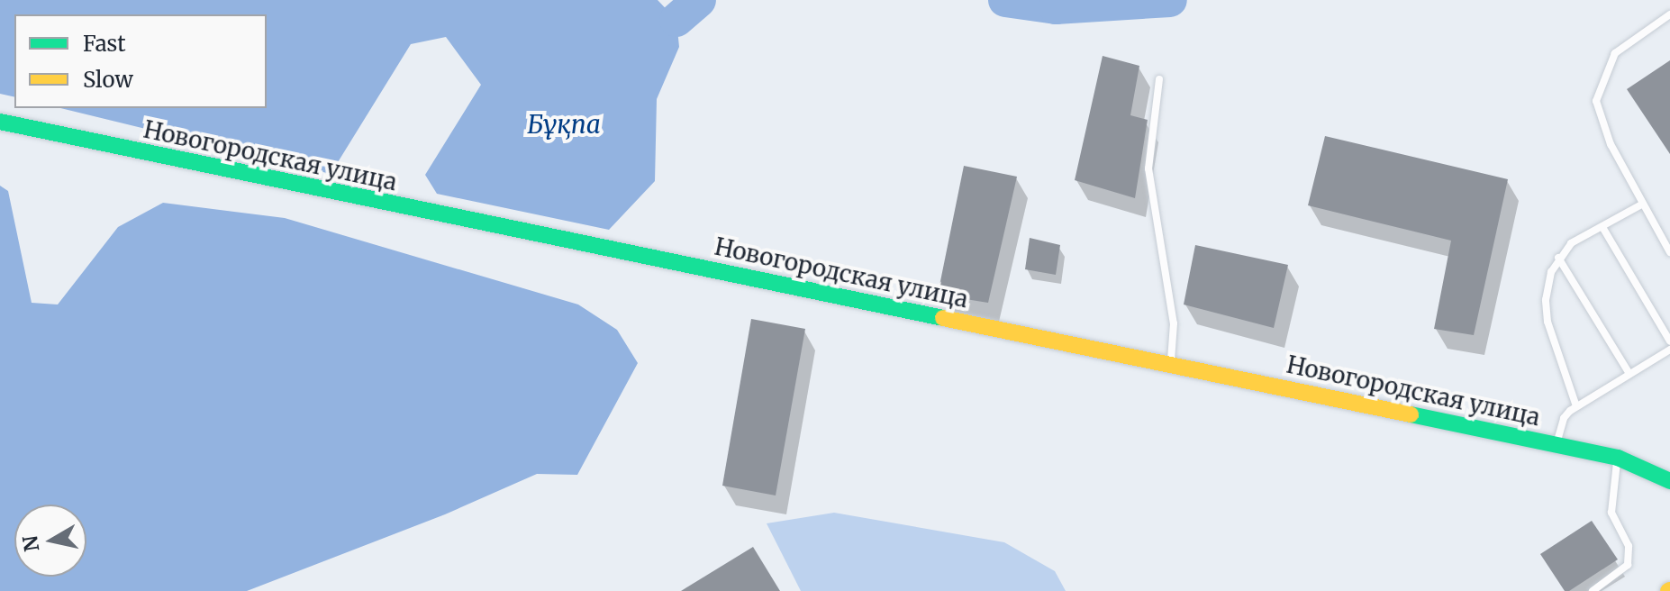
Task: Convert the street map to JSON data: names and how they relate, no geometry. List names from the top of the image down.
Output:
{
  "streets": {
    "street": ["Новогородская улица"]
  },
  "water": ["Бұқпа"],
  "legend": ["Fast", "Slow"],
  "north": "left"
}
